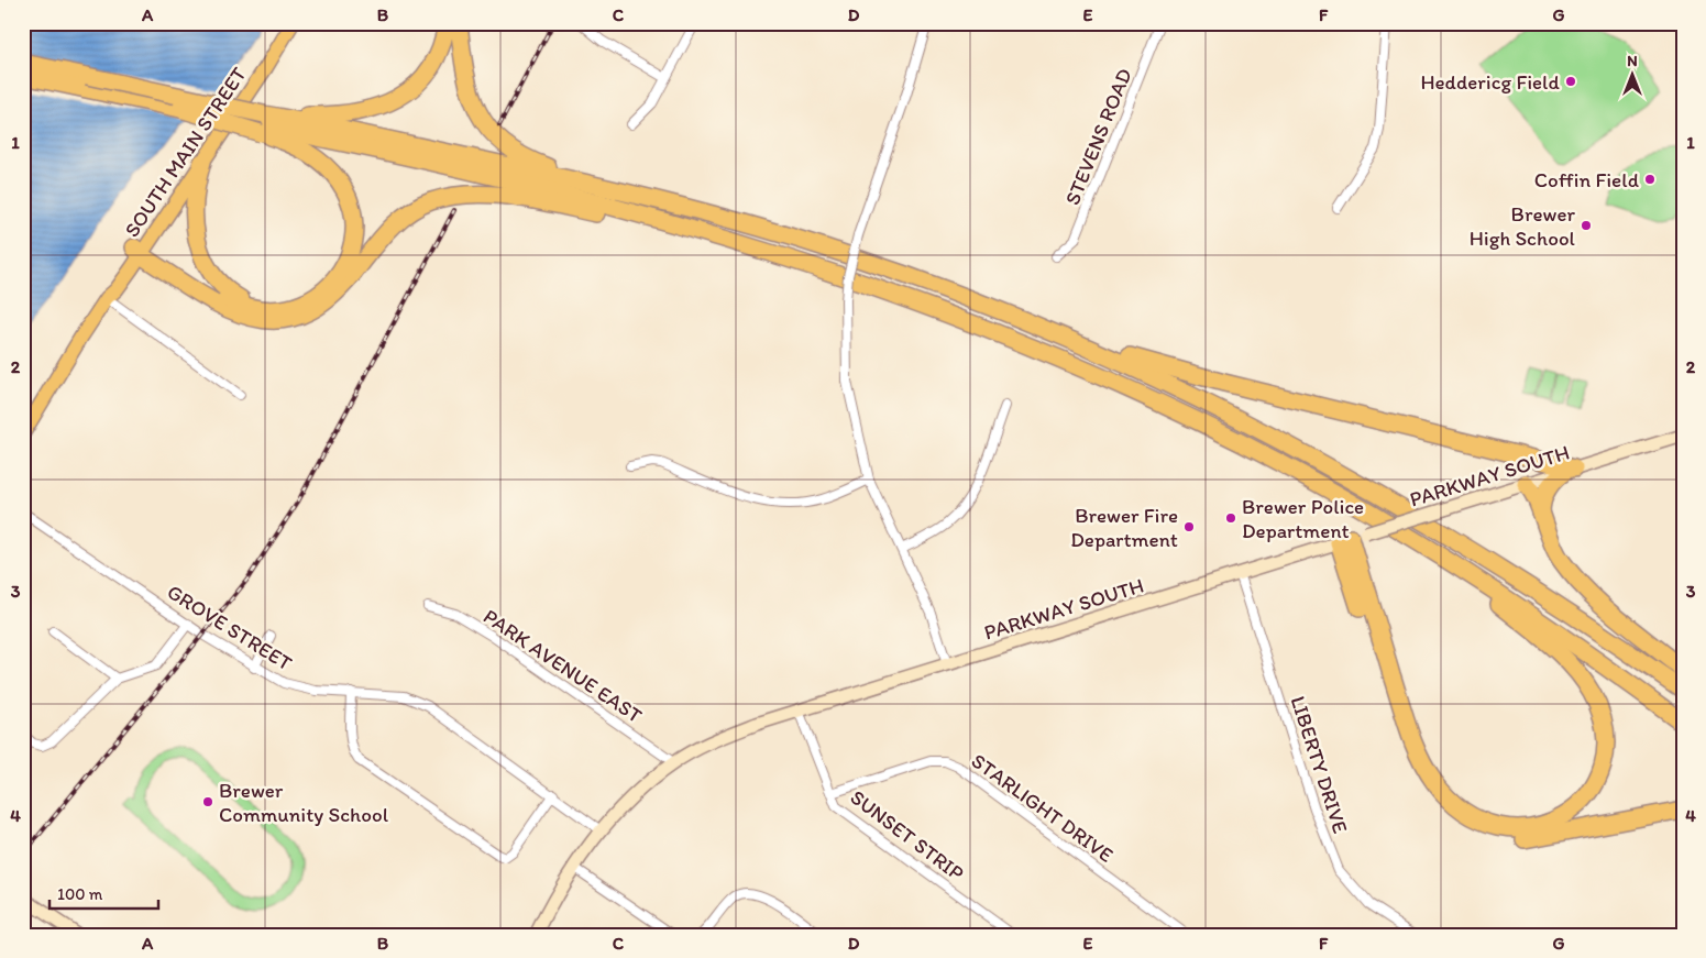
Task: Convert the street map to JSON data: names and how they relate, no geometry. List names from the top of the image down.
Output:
{
  "streets": {
    "main road": ["SOUTH MAIN STREET", "PARKWAY SOUTH"],
    "street": [
      "STEVENS ROAD",
      "GROVE STREET",
      "PARK AVENUE EAST",
      "LIBERTY DRIVE",
      "STARLIGHT DRIVE",
      "SUNSET STRIP"
    ]
  },
  "crossings": [
    ["PARKWAY SOUTH", "GROVE STREET"],
    ["PARKWAY SOUTH", "PARK AVENUE EAST"],
    ["PARKWAY SOUTH", "LIBERTY DRIVE"],
    ["PARKWAY SOUTH", "SUNSET STRIP"],
    ["STARLIGHT DRIVE", "SUNSET STRIP"]
  ],
  "places": [
    "Heddericg Field",
    "Coffin Field",
    "Brewer High School",
    "Brewer Police Department",
    "Brewer Fire Department",
    "Brewer Community School"
  ],
  "scale_bar": "100 m",
  "north": "top",
  "grid": {
    "columns": [
      "A",
      "B",
      "C",
      "D",
      "E",
      "F",
      "G"
    ],
    "rows": [
      "1",
      "2",
      "3",
      "4"
    ]
  }
}
